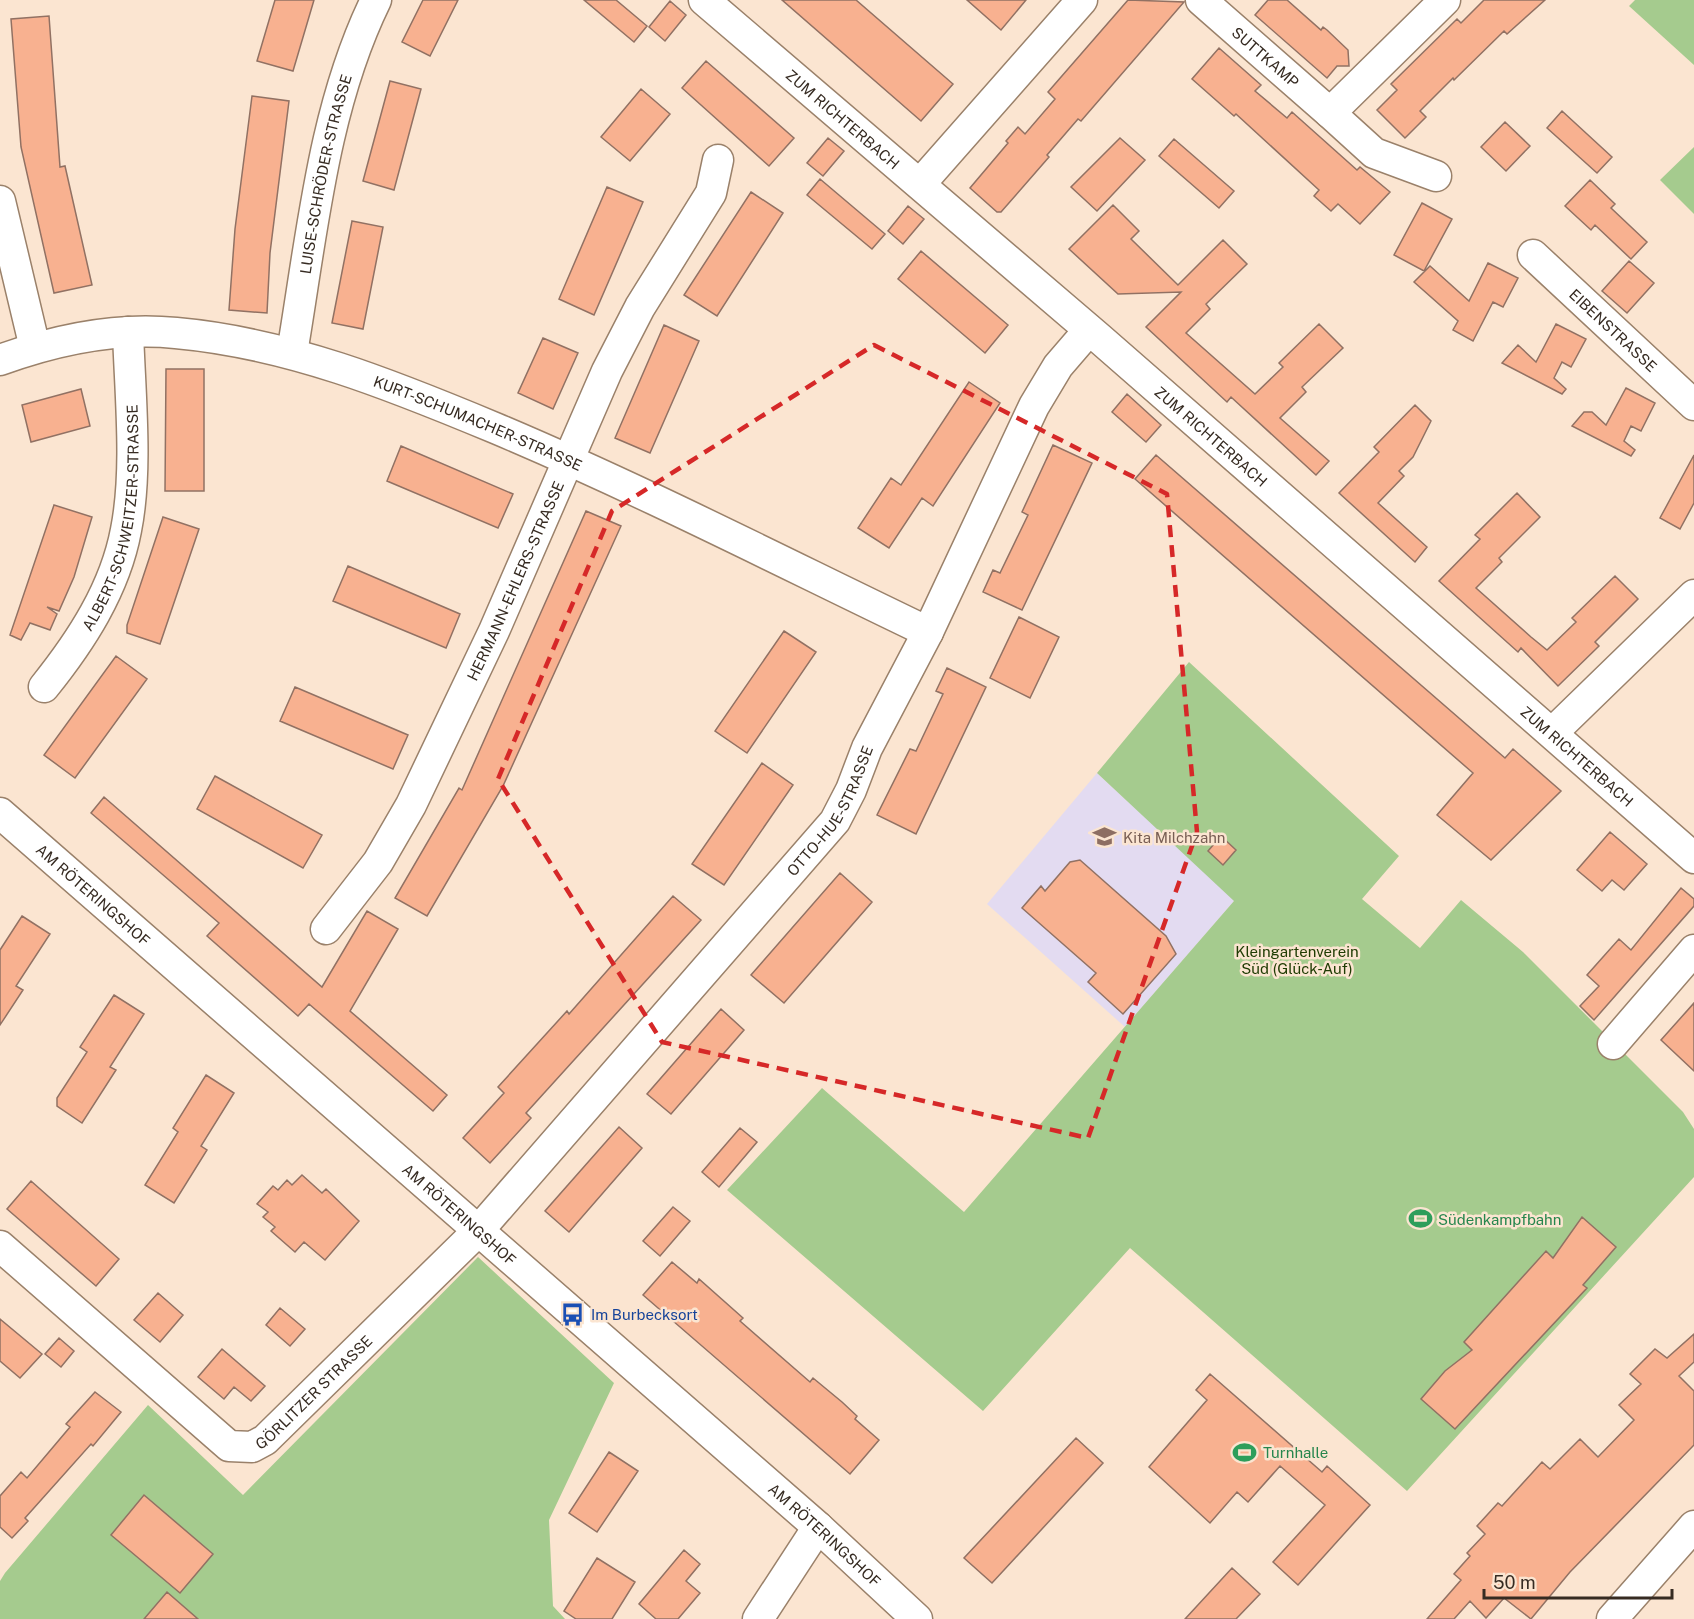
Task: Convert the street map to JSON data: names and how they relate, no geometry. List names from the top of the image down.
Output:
{
  "streets": {
    "street": [
      "SUTTKAMP",
      "ZUM RICHTERBACH",
      "LUISE-SCHRÖDER-STRASSE",
      "EIBENSTRASSE",
      "KURT-SCHUMACHER-STRASSE",
      "ALBERT-SCHWEITZER-STRASSE",
      "HERMANN-EHLERS-STRASSE",
      "OTTO-HUE-STRASSE",
      "AM RÖTERINGSHOF",
      "GÖRLITZER STRASSE"
    ]
  },
  "crossings": [
    ["ZUM RICHTERBACH", "OTTO-HUE-STRASSE"],
    ["LUISE-SCHRÖDER-STRASSE", "KURT-SCHUMACHER-STRASSE"],
    ["KURT-SCHUMACHER-STRASSE", "ALBERT-SCHWEITZER-STRASSE"],
    ["KURT-SCHUMACHER-STRASSE", "HERMANN-EHLERS-STRASSE"],
    ["KURT-SCHUMACHER-STRASSE", "OTTO-HUE-STRASSE"],
    ["OTTO-HUE-STRASSE", "AM RÖTERINGSHOF"],
    ["OTTO-HUE-STRASSE", "GÖRLITZER STRASSE"],
    ["AM RÖTERINGSHOF", "GÖRLITZER STRASSE"]
  ],
  "parks": ["Kleingartenverein Süd (Glück-Auf)"],
  "places": {
    "school or university": ["Kita Milchzahn"],
    "sports": ["Südenkampfbahn", "Turnhalle"],
    "bus stop": ["Im Burbecksort"]
  },
  "scale_bar": "50 m"
}
